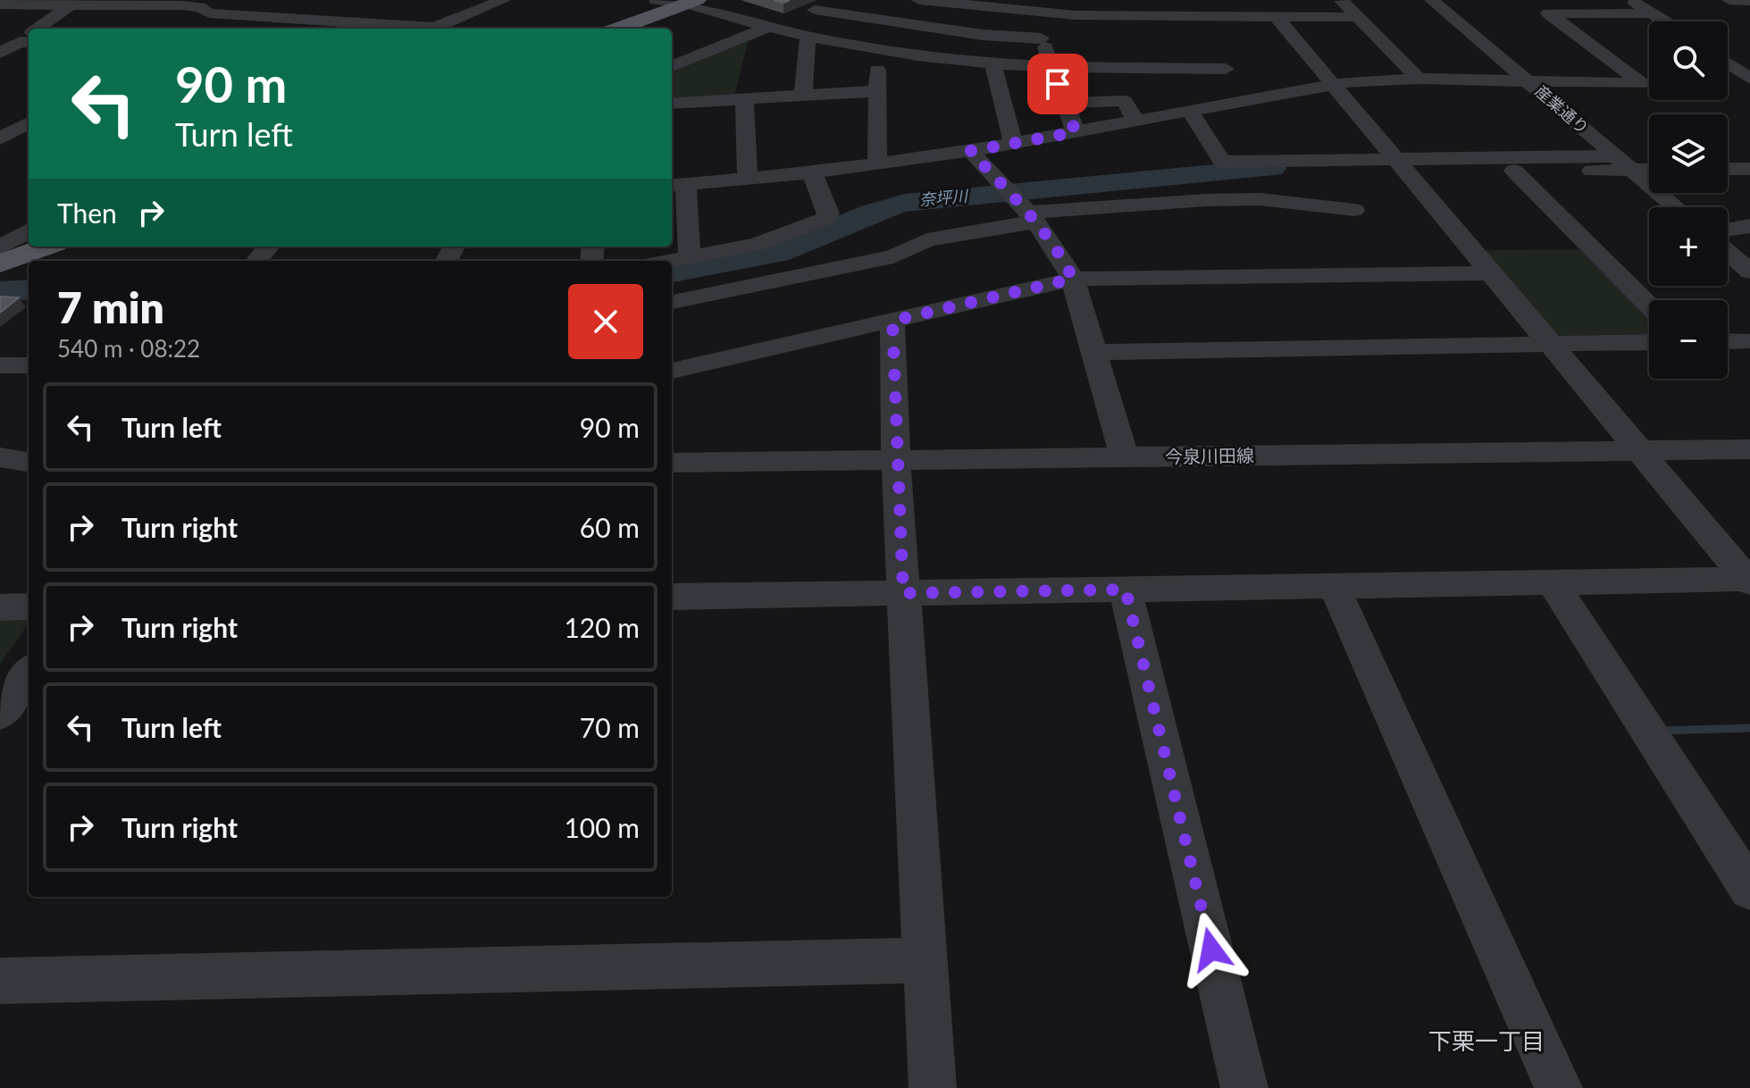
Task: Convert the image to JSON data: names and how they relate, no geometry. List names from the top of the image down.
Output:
{
  "streets": {
    "street": ["産業通り", "今泉川田線"]
  },
  "districts": ["下栗一丁目"],
  "water": ["奈坪川"],
  "page": {
    "map_buttons": ["+", "−"],
    "turn": ["90 m", "Turn left"],
    "then": "Then",
    "heading": ["7 min", "540 m · 08:22"],
    "list": [
      {
        "name": "Turn left",
        "value": "90 m"
      },
      {
        "name": "Turn right",
        "value": "60 m"
      },
      {
        "name": "Turn right",
        "value": "120 m"
      },
      {
        "name": "Turn left",
        "value": "70 m"
      },
      {
        "name": "Turn right",
        "value": "100 m"
      }
    ]
  }
}
